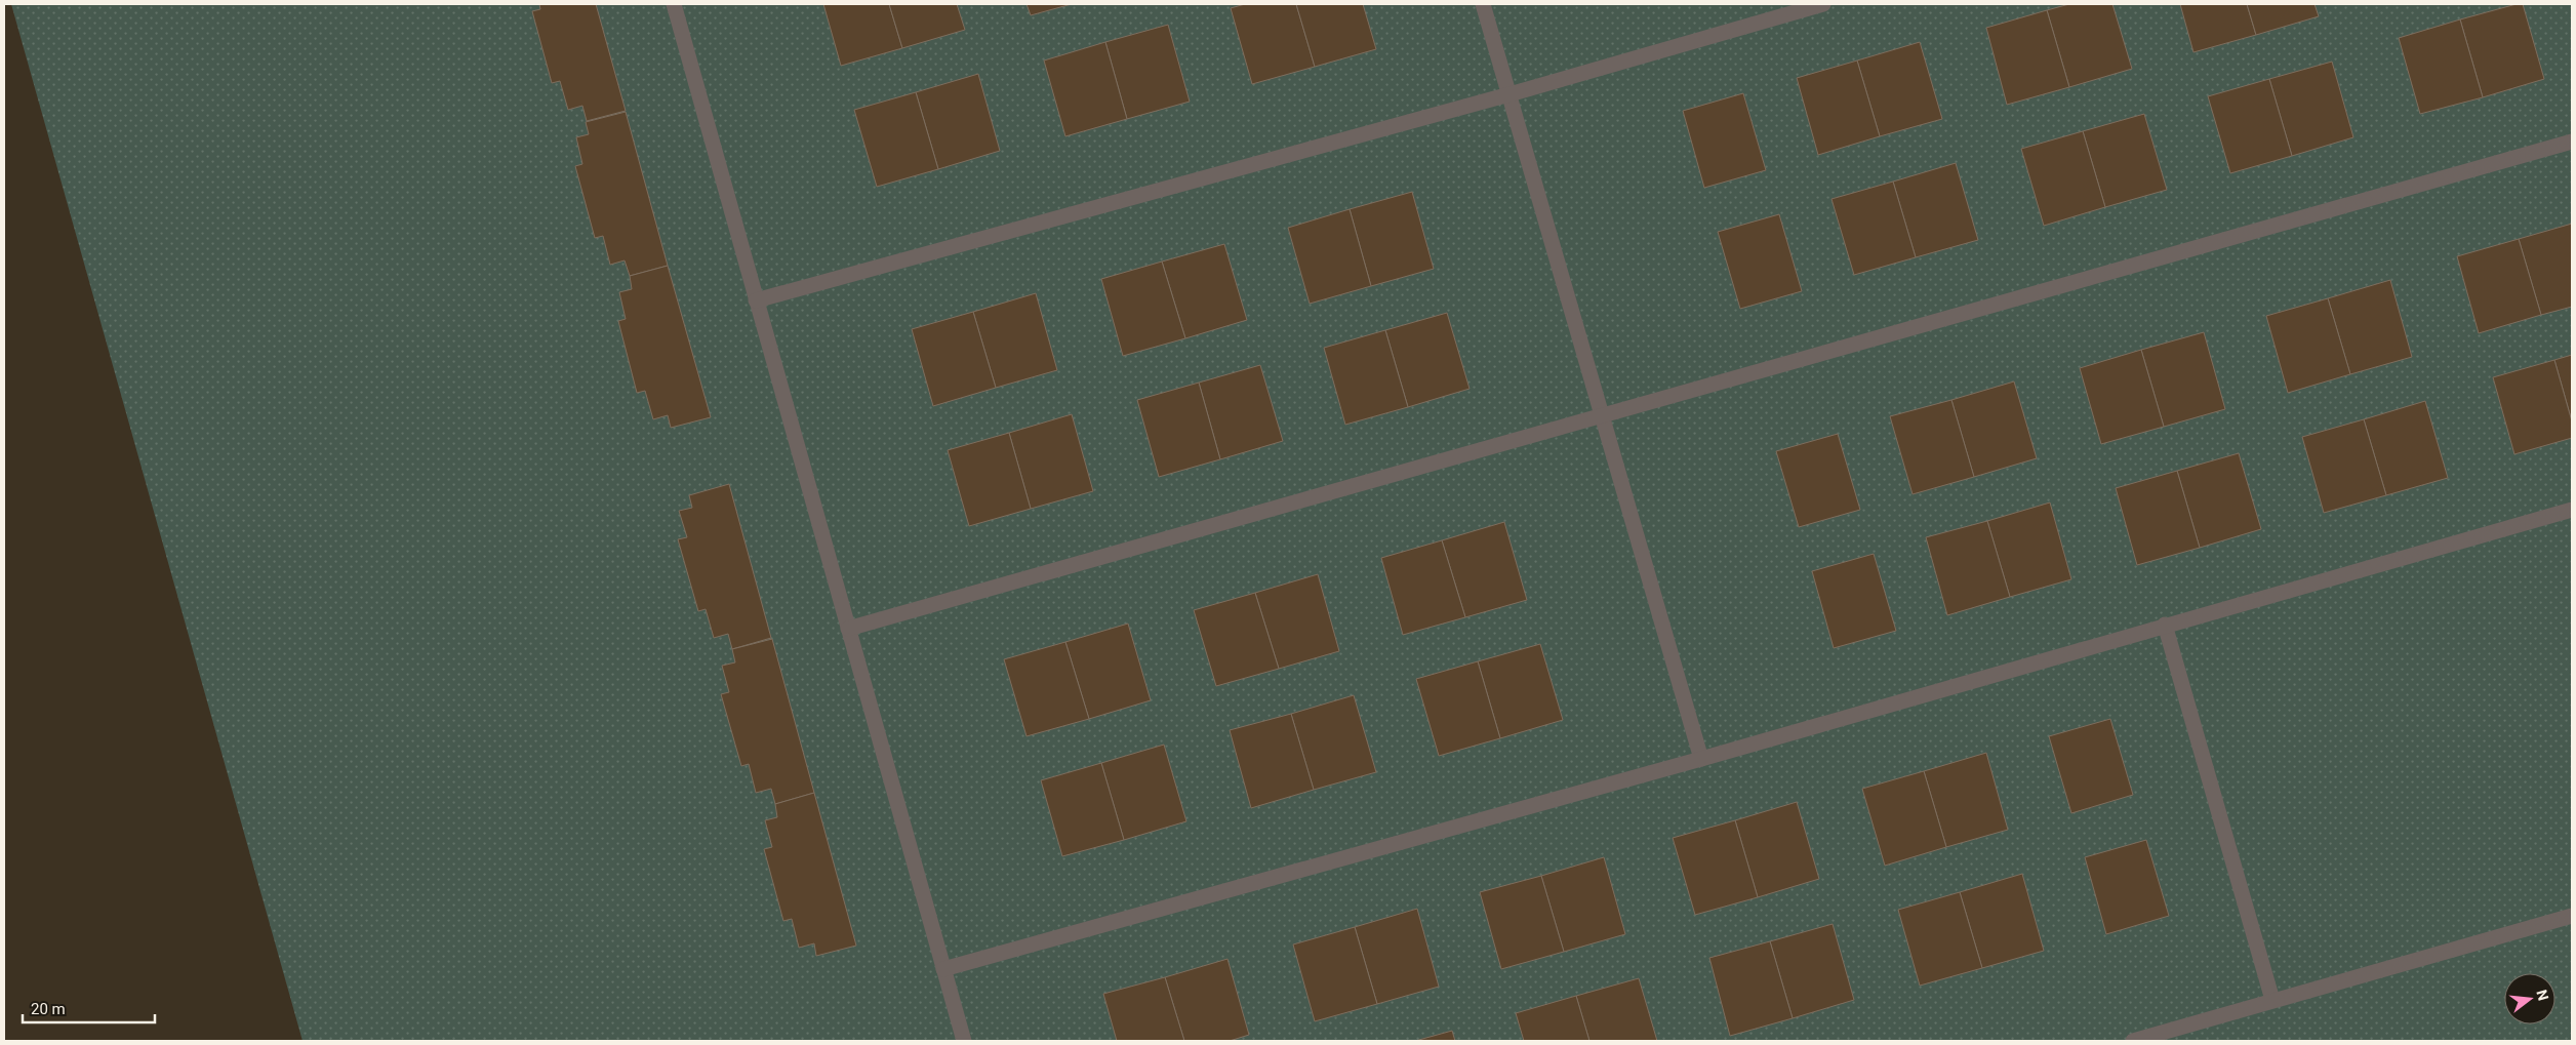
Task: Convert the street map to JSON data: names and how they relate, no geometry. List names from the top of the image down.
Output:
{
  "scale_bar": "20 m",
  "north": "right"
}
